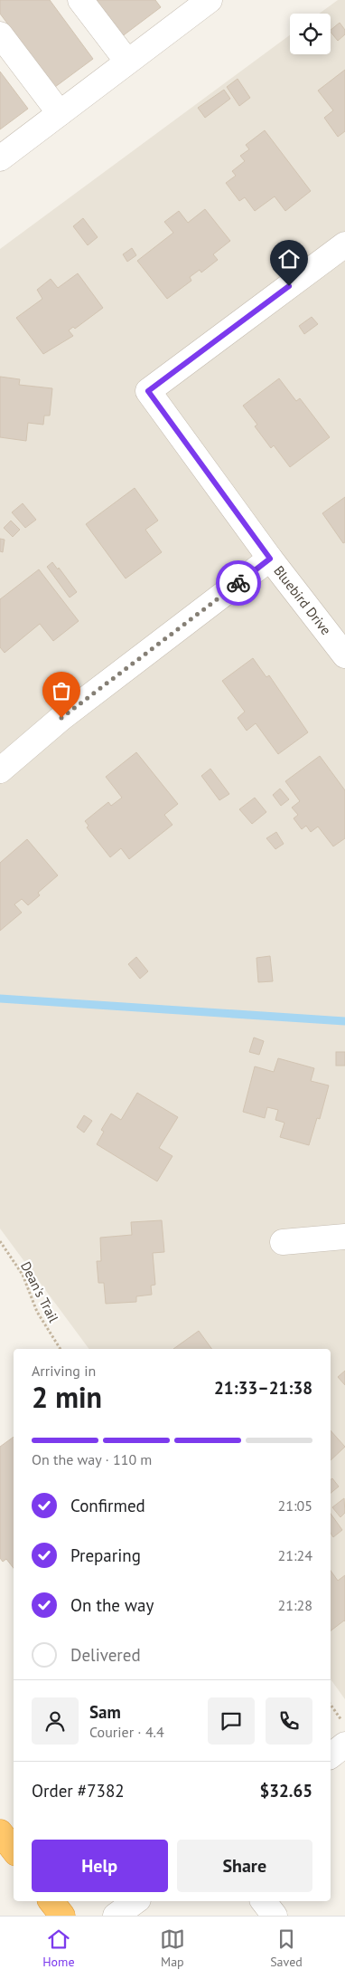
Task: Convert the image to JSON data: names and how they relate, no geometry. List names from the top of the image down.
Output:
{
  "streets": {
    "street": ["Bluebird Drive"],
    "path": ["Dean's Trail"]
  },
  "page": {
    "heading": ["2 min", "Arriving in", "21:33–21:38"],
    "panel": [
      "Sam",
      "Courier · 4.4",
      "Order #7382",
      "$32.65"
    ],
    "bar": "On the way · 110 m",
    "list": [
      ["Confirmed", "21:05"],
      ["Preparing", "21:24"],
      ["On the way", "21:28"],
      "Delivered"
    ],
    "buttons": ["Help", "Share"],
    "tabs": ["Home", "Map", "Saved"]
  }
}
